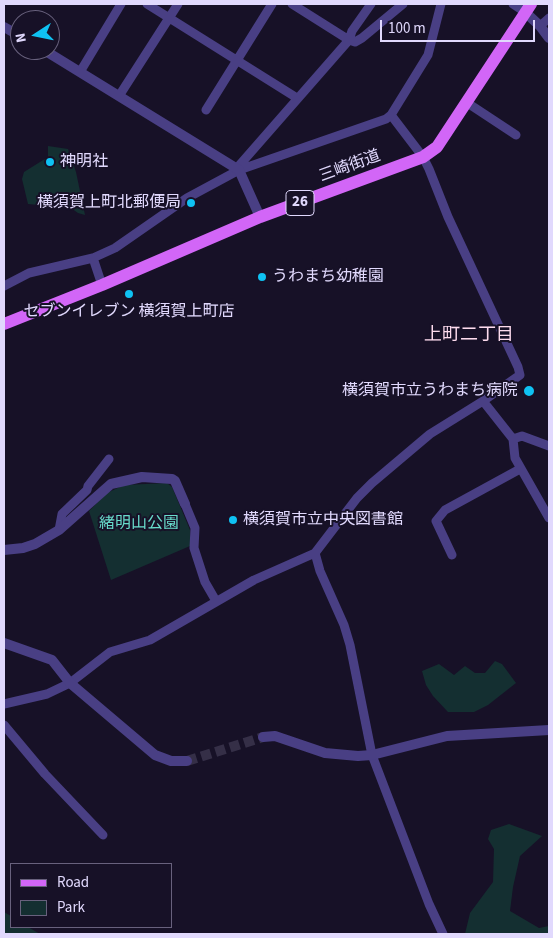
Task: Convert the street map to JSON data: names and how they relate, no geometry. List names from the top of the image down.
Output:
{
  "streets": {
    "main road": ["三崎街道", "26"]
  },
  "districts": ["上町二丁目"],
  "parks": ["緒明山公園"],
  "places": [
    "神明社",
    "横須賀上町北郵便局",
    "うわまち幼稚園",
    "セブンイレブン 横須賀上町店",
    "横須賀市立うわまち病院",
    "横須賀市立中央図書館"
  ],
  "legend": ["Road", "Park"],
  "scale_bar": "100 m",
  "north": "left"
}
